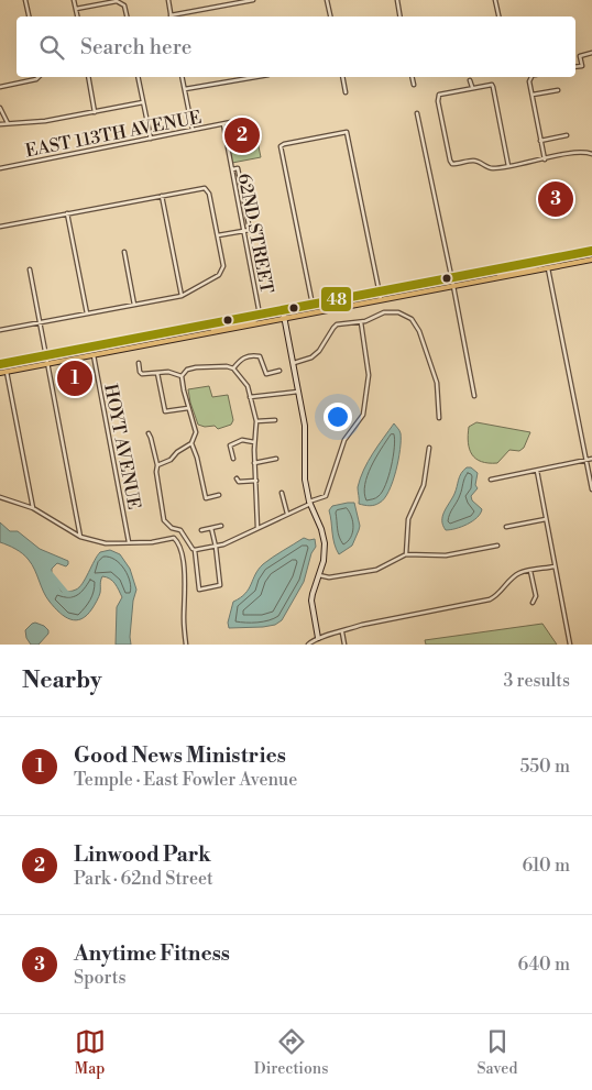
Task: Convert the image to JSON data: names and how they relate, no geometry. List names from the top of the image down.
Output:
{
  "streets": {
    "street": ["EAST 113TH AVENUE", "62ND STREET", "HOYT AVENUE"]
  },
  "crossings": [
    ["EAST 113TH AVENUE", "62ND STREET"]
  ],
  "lines": ["transit line 48"],
  "page": {
    "search": "Search here",
    "pins": ["2", "3", "1"],
    "heading": ["Nearby", "3 results"],
    "list": [
      {
        "mark": "1",
        "name": "Good News Ministries",
        "note": "Temple · East Fowler Avenue",
        "value": "550 m"
      },
      {
        "mark": "2",
        "name": "Linwood Park",
        "note": "Park · 62nd Street",
        "value": "610 m"
      },
      {
        "mark": "3",
        "name": "Anytime Fitness",
        "note": "Sports",
        "value": "640 m"
      }
    ],
    "nav": ["Map", "Directions", "Saved"]
  }
}
